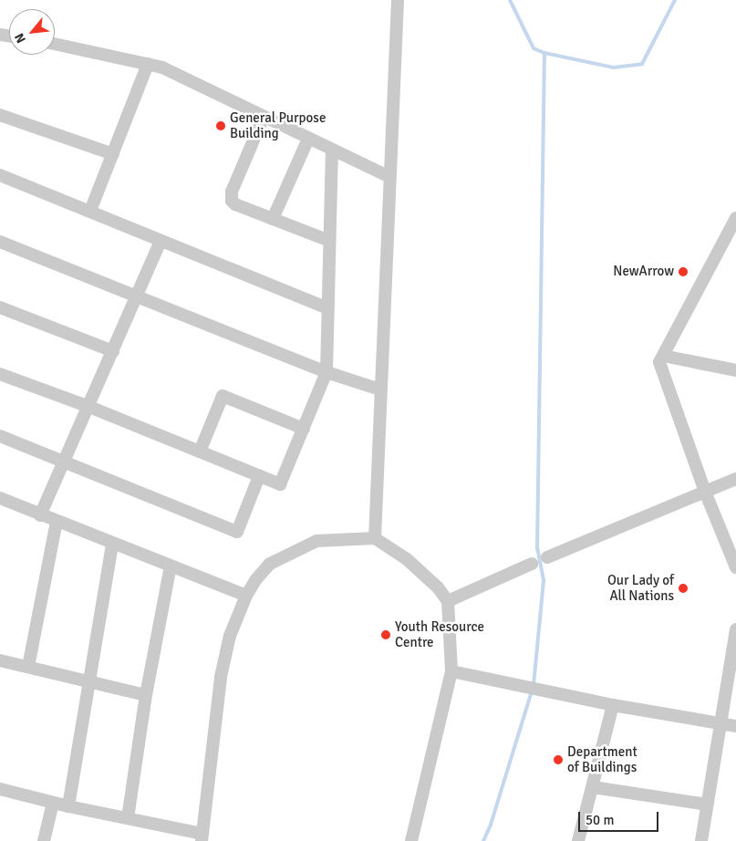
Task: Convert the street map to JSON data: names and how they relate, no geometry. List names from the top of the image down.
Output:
{
  "places": [
    "General Purpose Building",
    "NewArrow",
    "Our Lady of All Nations",
    "Youth Resource Centre",
    "Department of Buildings"
  ],
  "scale_bar": "50 m",
  "north": "bottom left"
}
